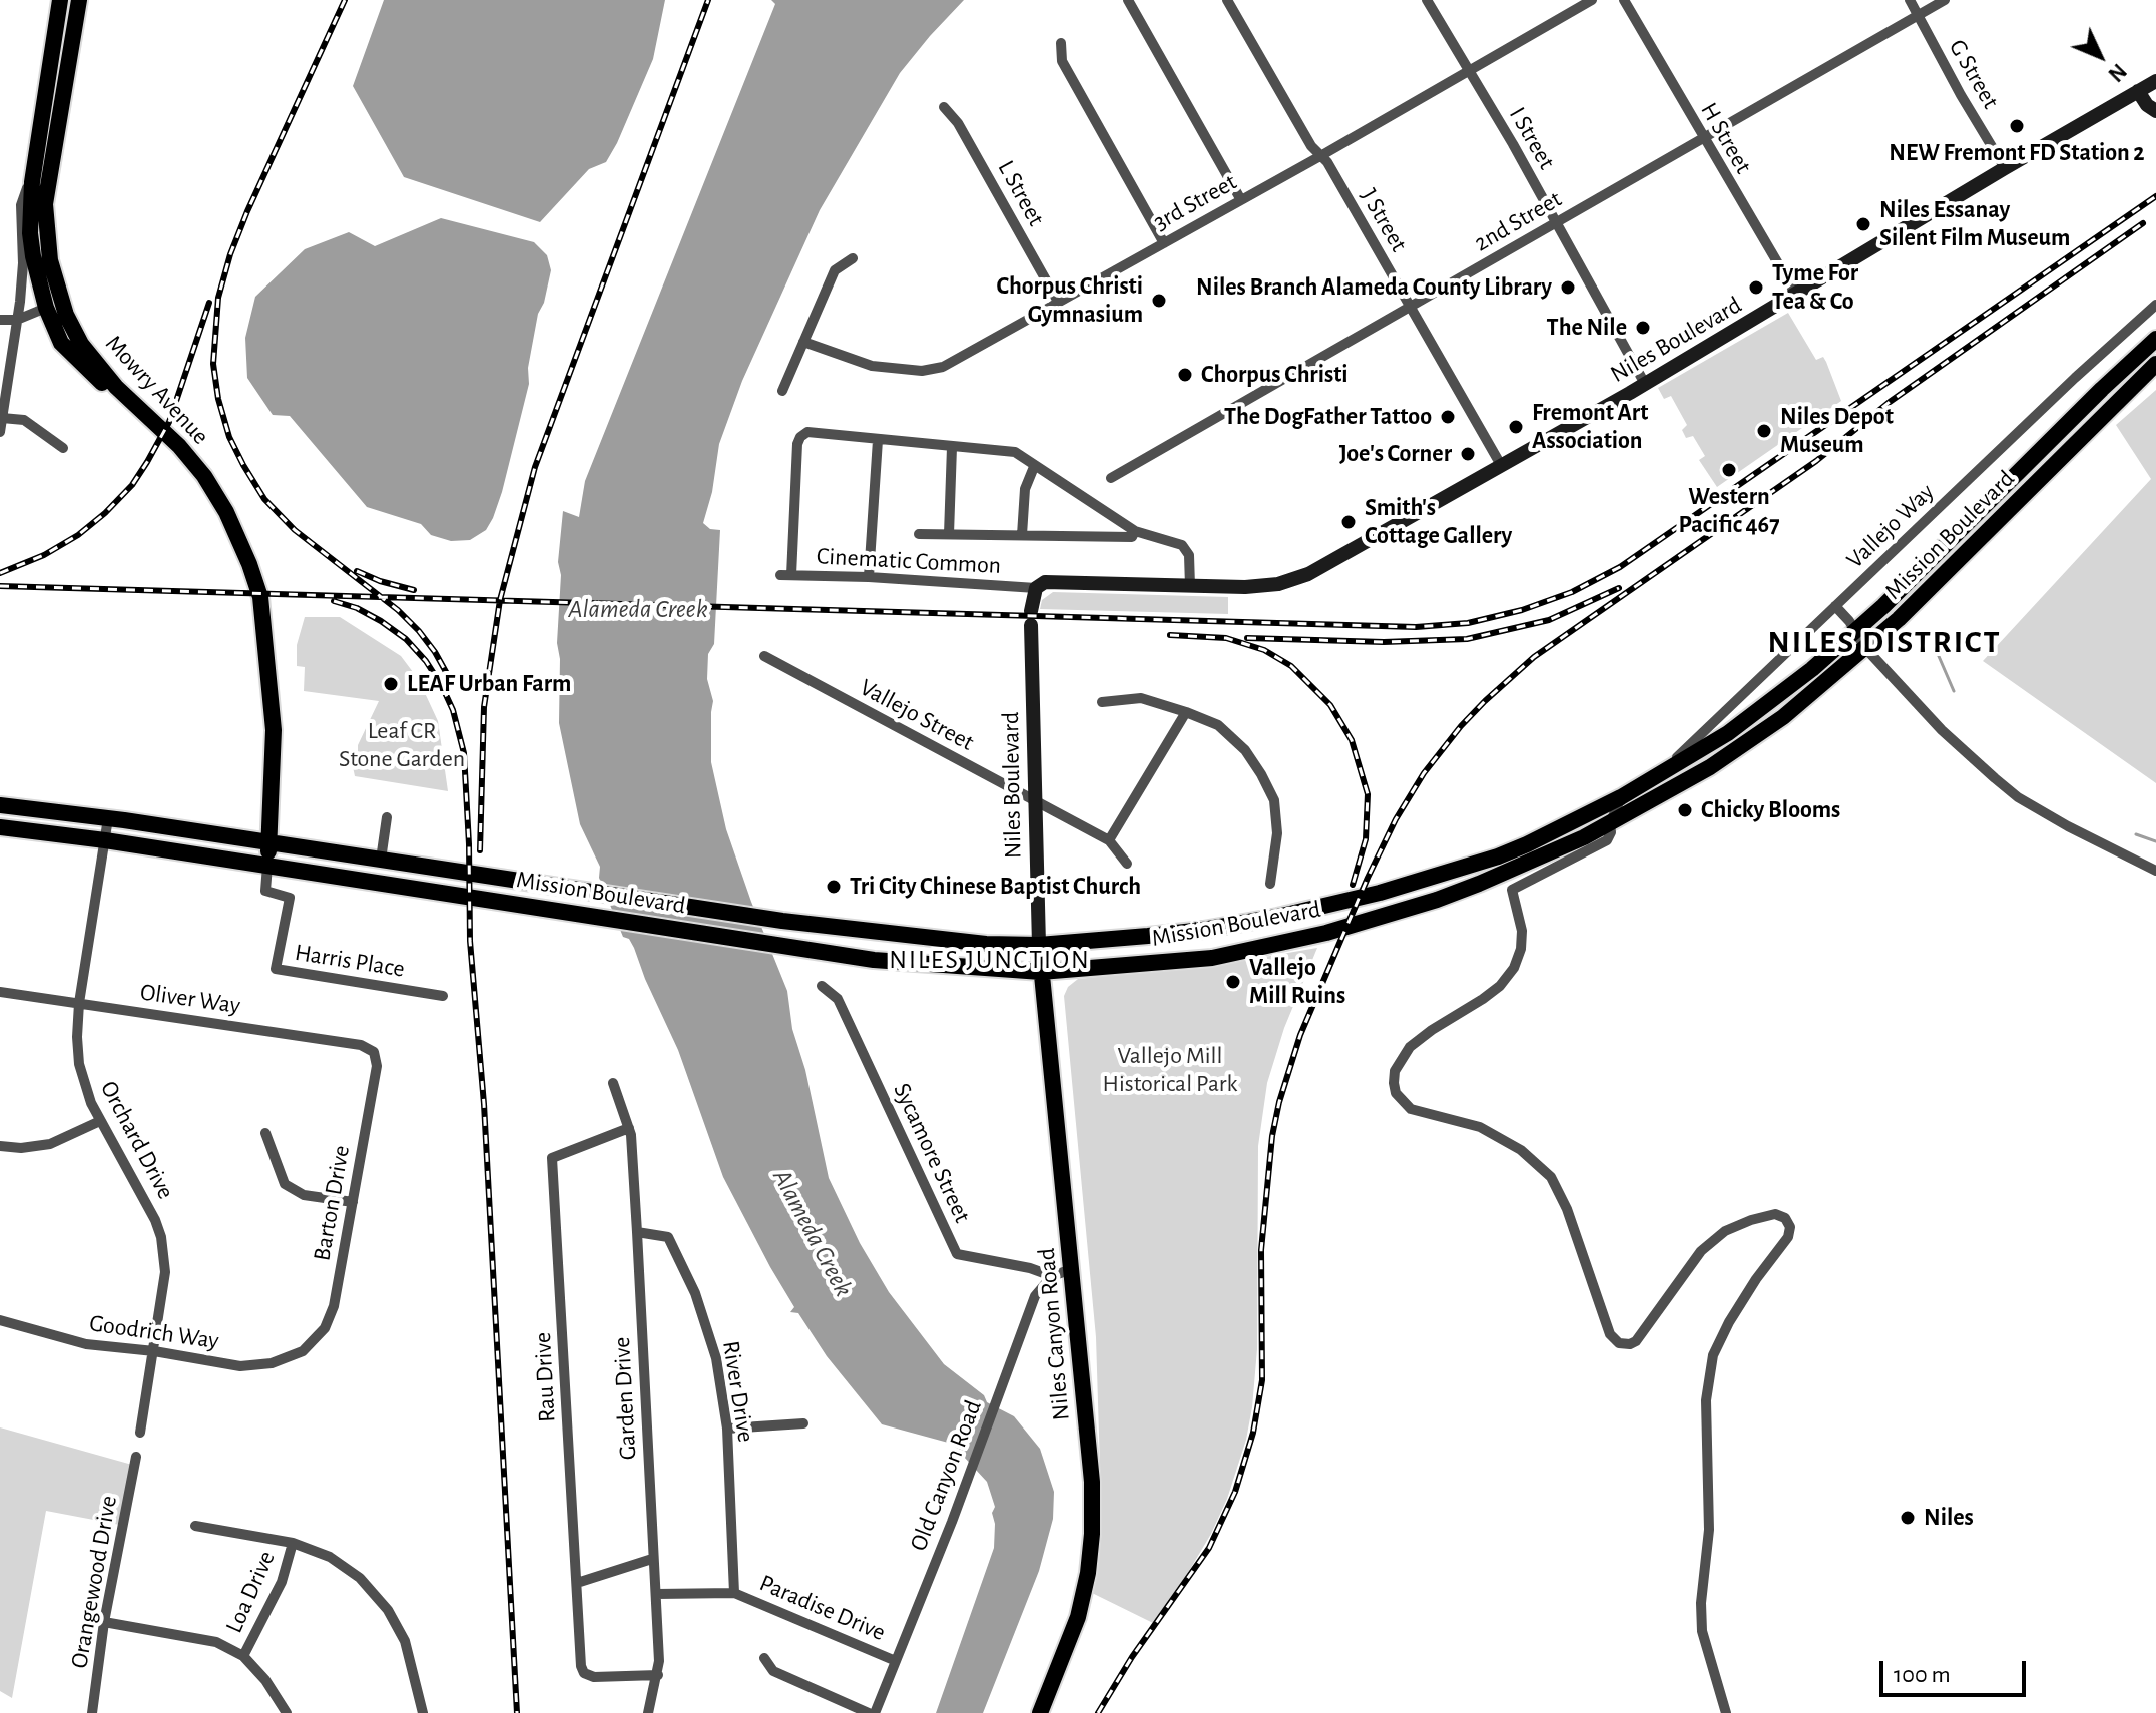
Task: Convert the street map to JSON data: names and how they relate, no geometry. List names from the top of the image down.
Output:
{
  "streets": {
    "main road": [
      "Niles Boulevard",
      "Mowry Avenue",
      "Mission Boulevard",
      "Niles Canyon Road"
    ],
    "street": [
      "G Street",
      "I Street",
      "H Street",
      "L Street",
      "3rd Street",
      "J Street",
      "2nd Street",
      "Vallejo Way",
      "Cinematic Common",
      "Vallejo Street",
      "Harris Place",
      "Oliver Way",
      "Orchard Drive",
      "Sycamore Street",
      "Barton Drive",
      "Goodrich Way",
      "Rau Drive",
      "River Drive",
      "Garden Drive",
      "Old Canyon Road",
      "Orangewood Drive",
      "Loa Drive",
      "Paradise Drive"
    ]
  },
  "crossings": [
    ["G Street", "2nd Street"],
    ["G Street", "Niles Boulevard"],
    ["I Street", "3rd Street"],
    ["I Street", "2nd Street"],
    ["I Street", "Niles Boulevard"],
    ["H Street", "2nd Street"],
    ["H Street", "Niles Boulevard"],
    ["L Street", "3rd Street"],
    ["3rd Street", "J Street"],
    ["J Street", "2nd Street"],
    ["J Street", "Niles Boulevard"],
    ["Niles Boulevard", "Mission Boulevard"],
    ["Niles Boulevard", "Cinematic Common"],
    ["Niles Boulevard", "Vallejo Street"],
    ["Niles Boulevard", "Niles Canyon Road"],
    ["Mowry Avenue", "Mission Boulevard"],
    ["Mowry Avenue", "Harris Place"],
    ["Vallejo Way", "Mission Boulevard"],
    ["Mission Boulevard", "Harris Place"],
    ["Mission Boulevard", "Orchard Drive"],
    ["Mission Boulevard", "Niles Canyon Road"],
    ["Oliver Way", "Orchard Drive"],
    ["Oliver Way", "Barton Drive"],
    ["Orchard Drive", "Goodrich Way"],
    ["Sycamore Street", "Old Canyon Road"],
    ["Barton Drive", "Goodrich Way"],
    ["Rau Drive", "Garden Drive"],
    ["River Drive", "Garden Drive"],
    ["River Drive", "Paradise Drive"],
    ["Old Canyon Road", "Paradise Drive"]
  ],
  "districts": ["NILES DISTRICT", "NILES JUNCTION"],
  "water": ["Alameda Creek"],
  "parks": ["Leaf CR Stone Garden", "Vallejo Mill Historical Park"],
  "places": [
    "NEW Fremont FD Station 2",
    "Niles Essanay Silent Film Museum",
    "Niles Branch Alameda County Library",
    "Tyme For Tea & Co",
    "Chorpus Christi Gymnasium",
    "The Nile",
    "Chorpus Christi",
    "The DogFather Tattoo",
    "Fremont Art Association",
    "Niles Depot Museum",
    "Joe's Corner",
    "Western Pacific 467",
    "Smith's Cottage Gallery",
    "LEAF Urban Farm",
    "Chicky Blooms",
    "Tri City Chinese Baptist Church",
    "Vallejo Mill Ruins",
    "Niles"
  ],
  "scale_bar": "100 m",
  "north": "bottom right"
}
